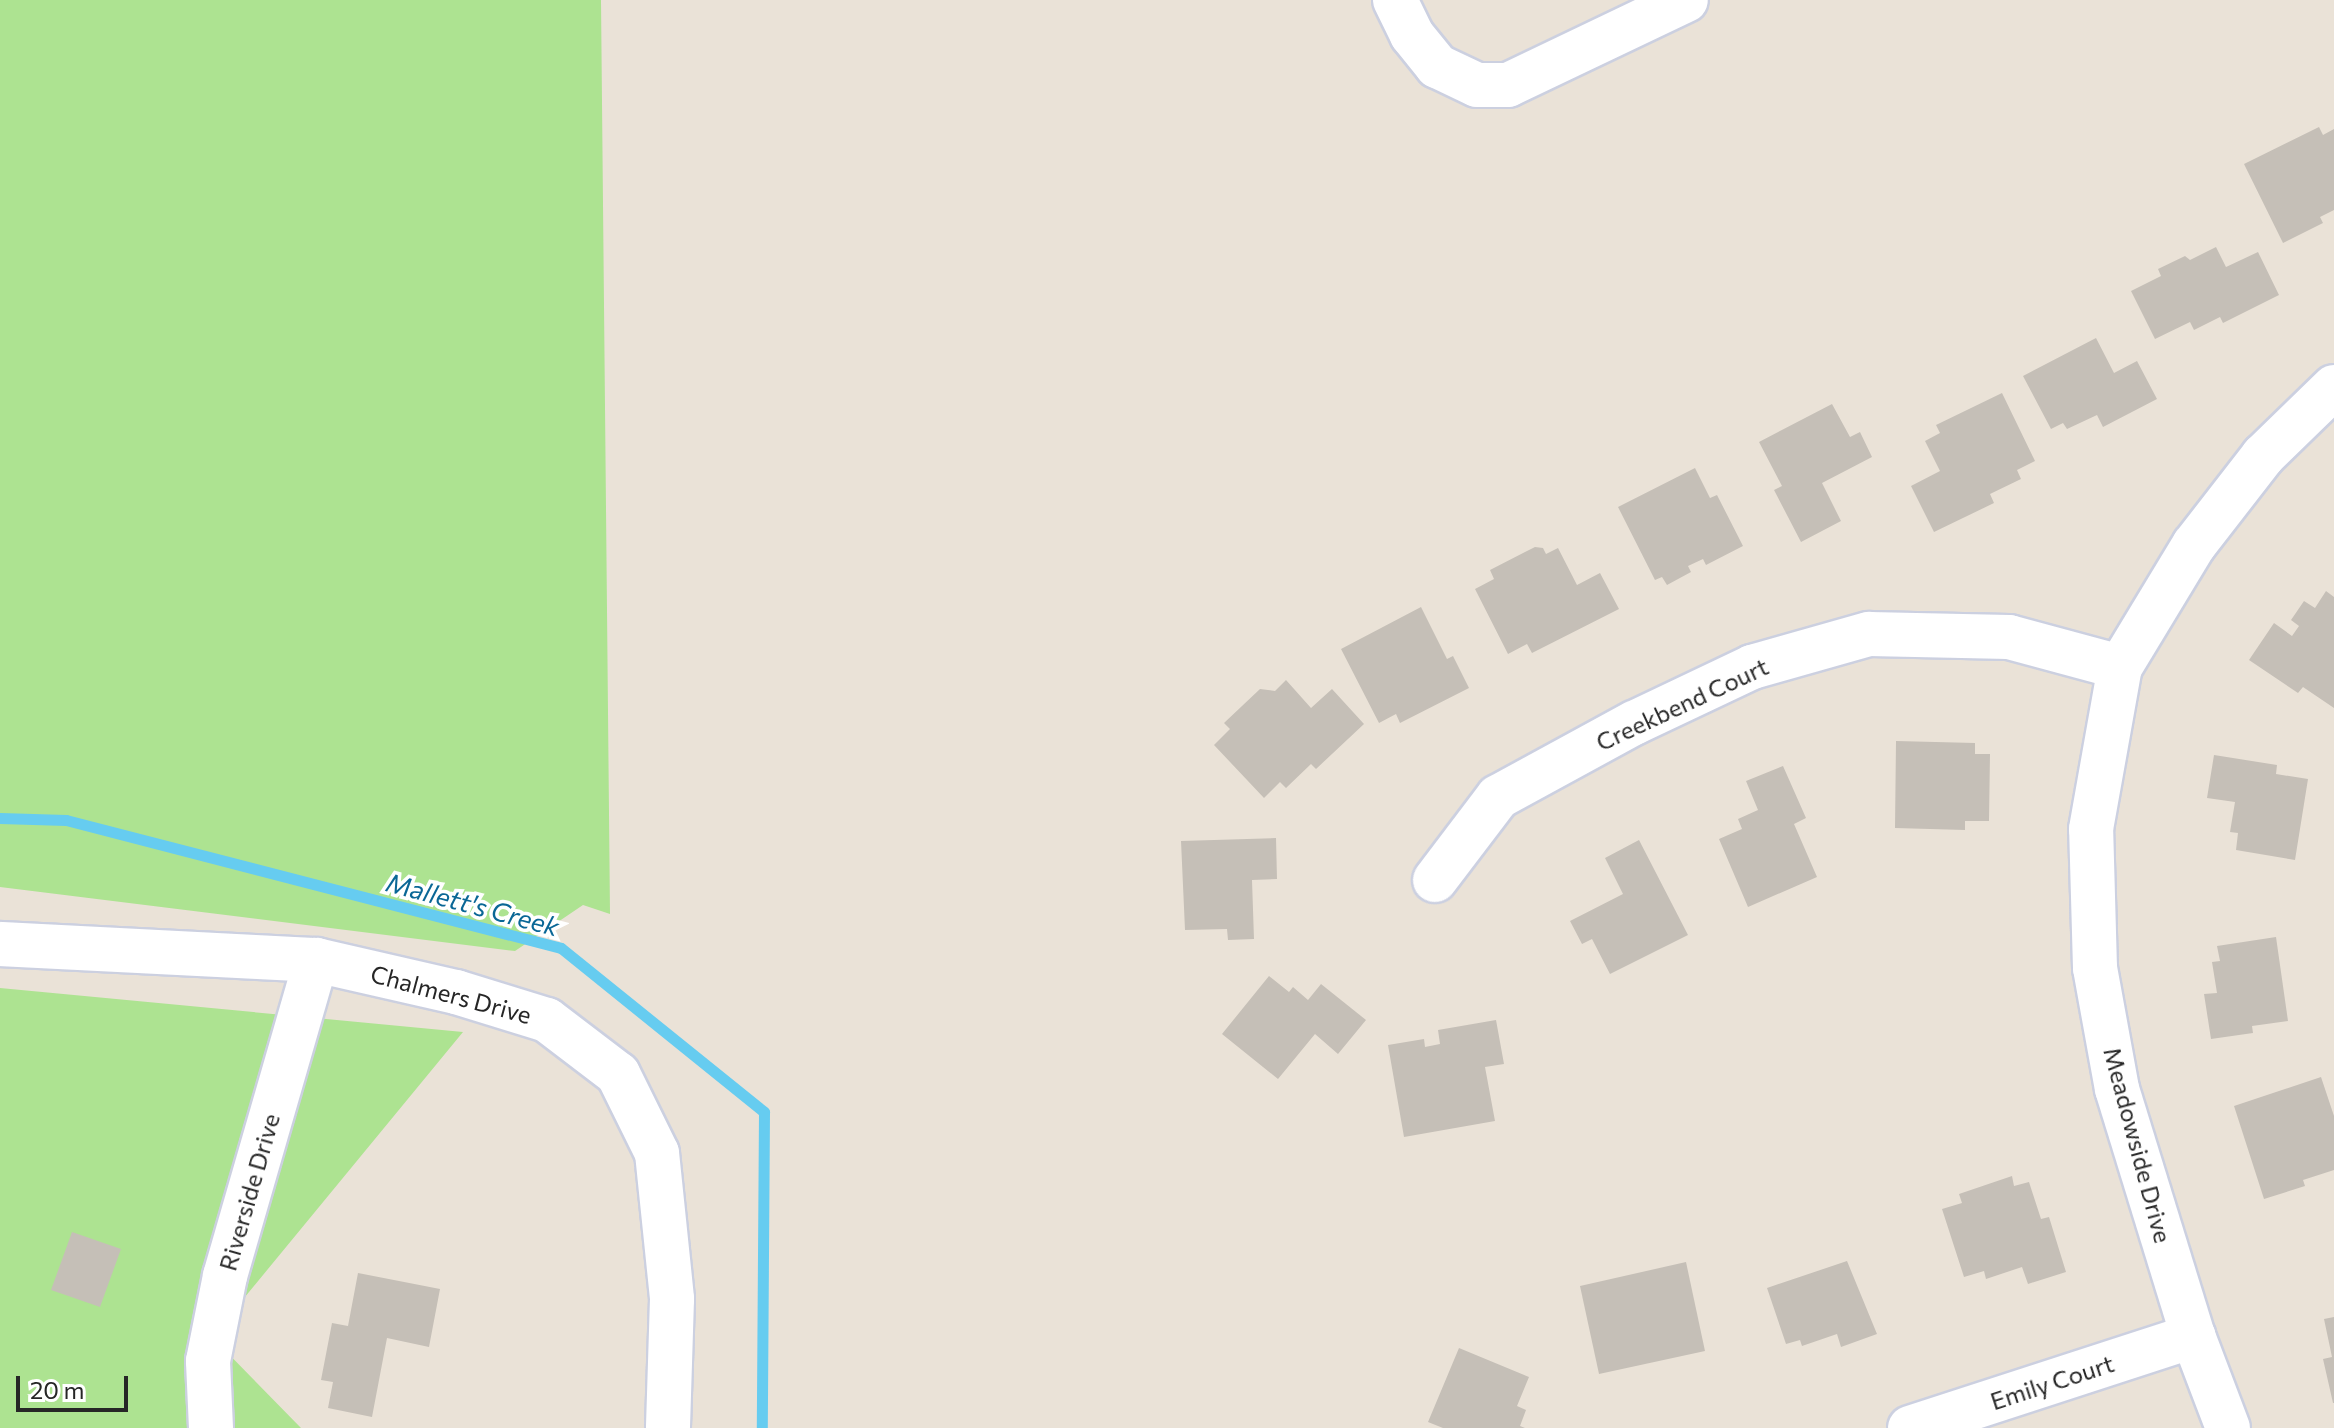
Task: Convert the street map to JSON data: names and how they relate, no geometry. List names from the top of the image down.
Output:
{
  "streets": {
    "street": [
      "Creekbend Court",
      "Chalmers Drive",
      "Meadowside Drive",
      "Riverside Drive",
      "Emily Court"
    ]
  },
  "crossings": [
    ["Creekbend Court", "Meadowside Drive"],
    ["Chalmers Drive", "Riverside Drive"],
    ["Meadowside Drive", "Emily Court"]
  ],
  "water": ["Mallett's Creek"],
  "scale_bar": "20 m"
}
